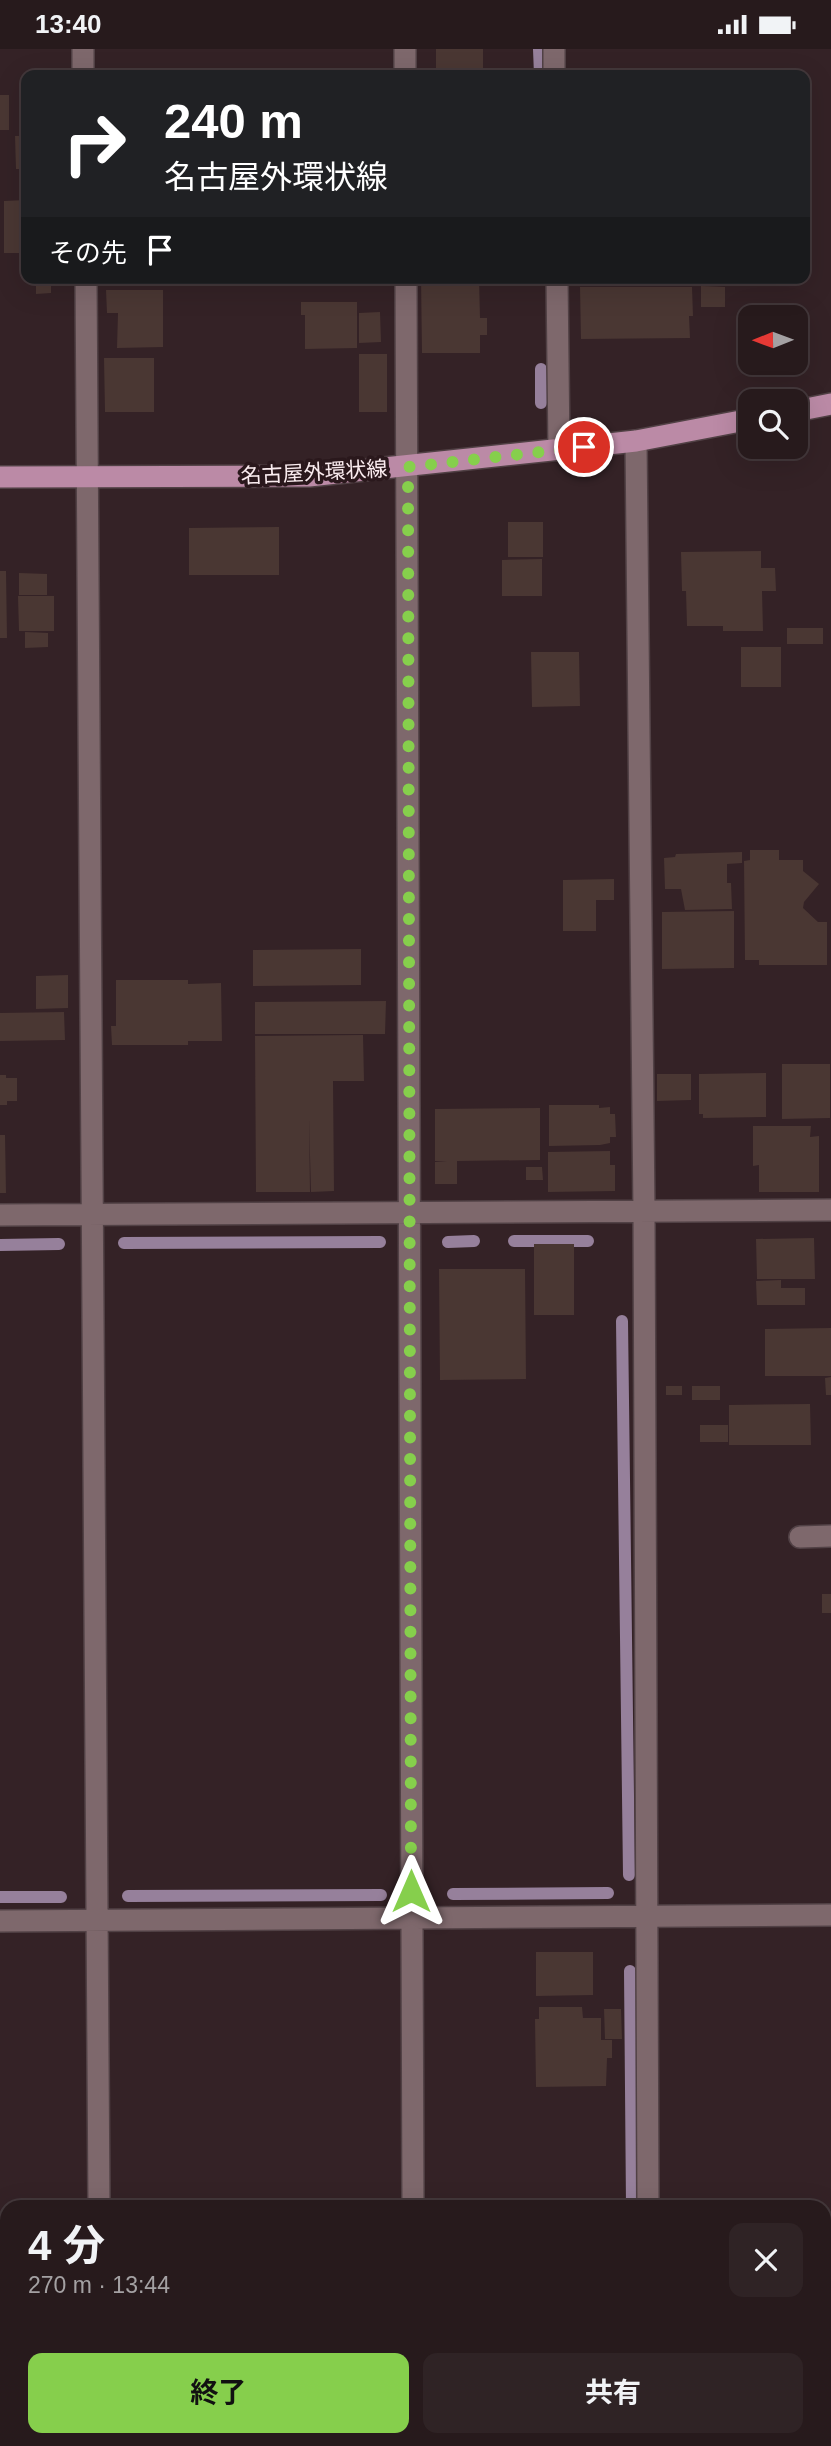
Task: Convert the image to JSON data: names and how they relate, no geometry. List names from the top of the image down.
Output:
{
  "streets": {
    "main road": ["名古屋外環状線"]
  },
  "north": "left",
  "page": {
    "status": "13:40",
    "turn": ["240 m", "名古屋外環状線"],
    "then": "その先",
    "heading": ["4 分", "270 m · 13:44"],
    "buttons": ["終了", "共有"]
  }
}
